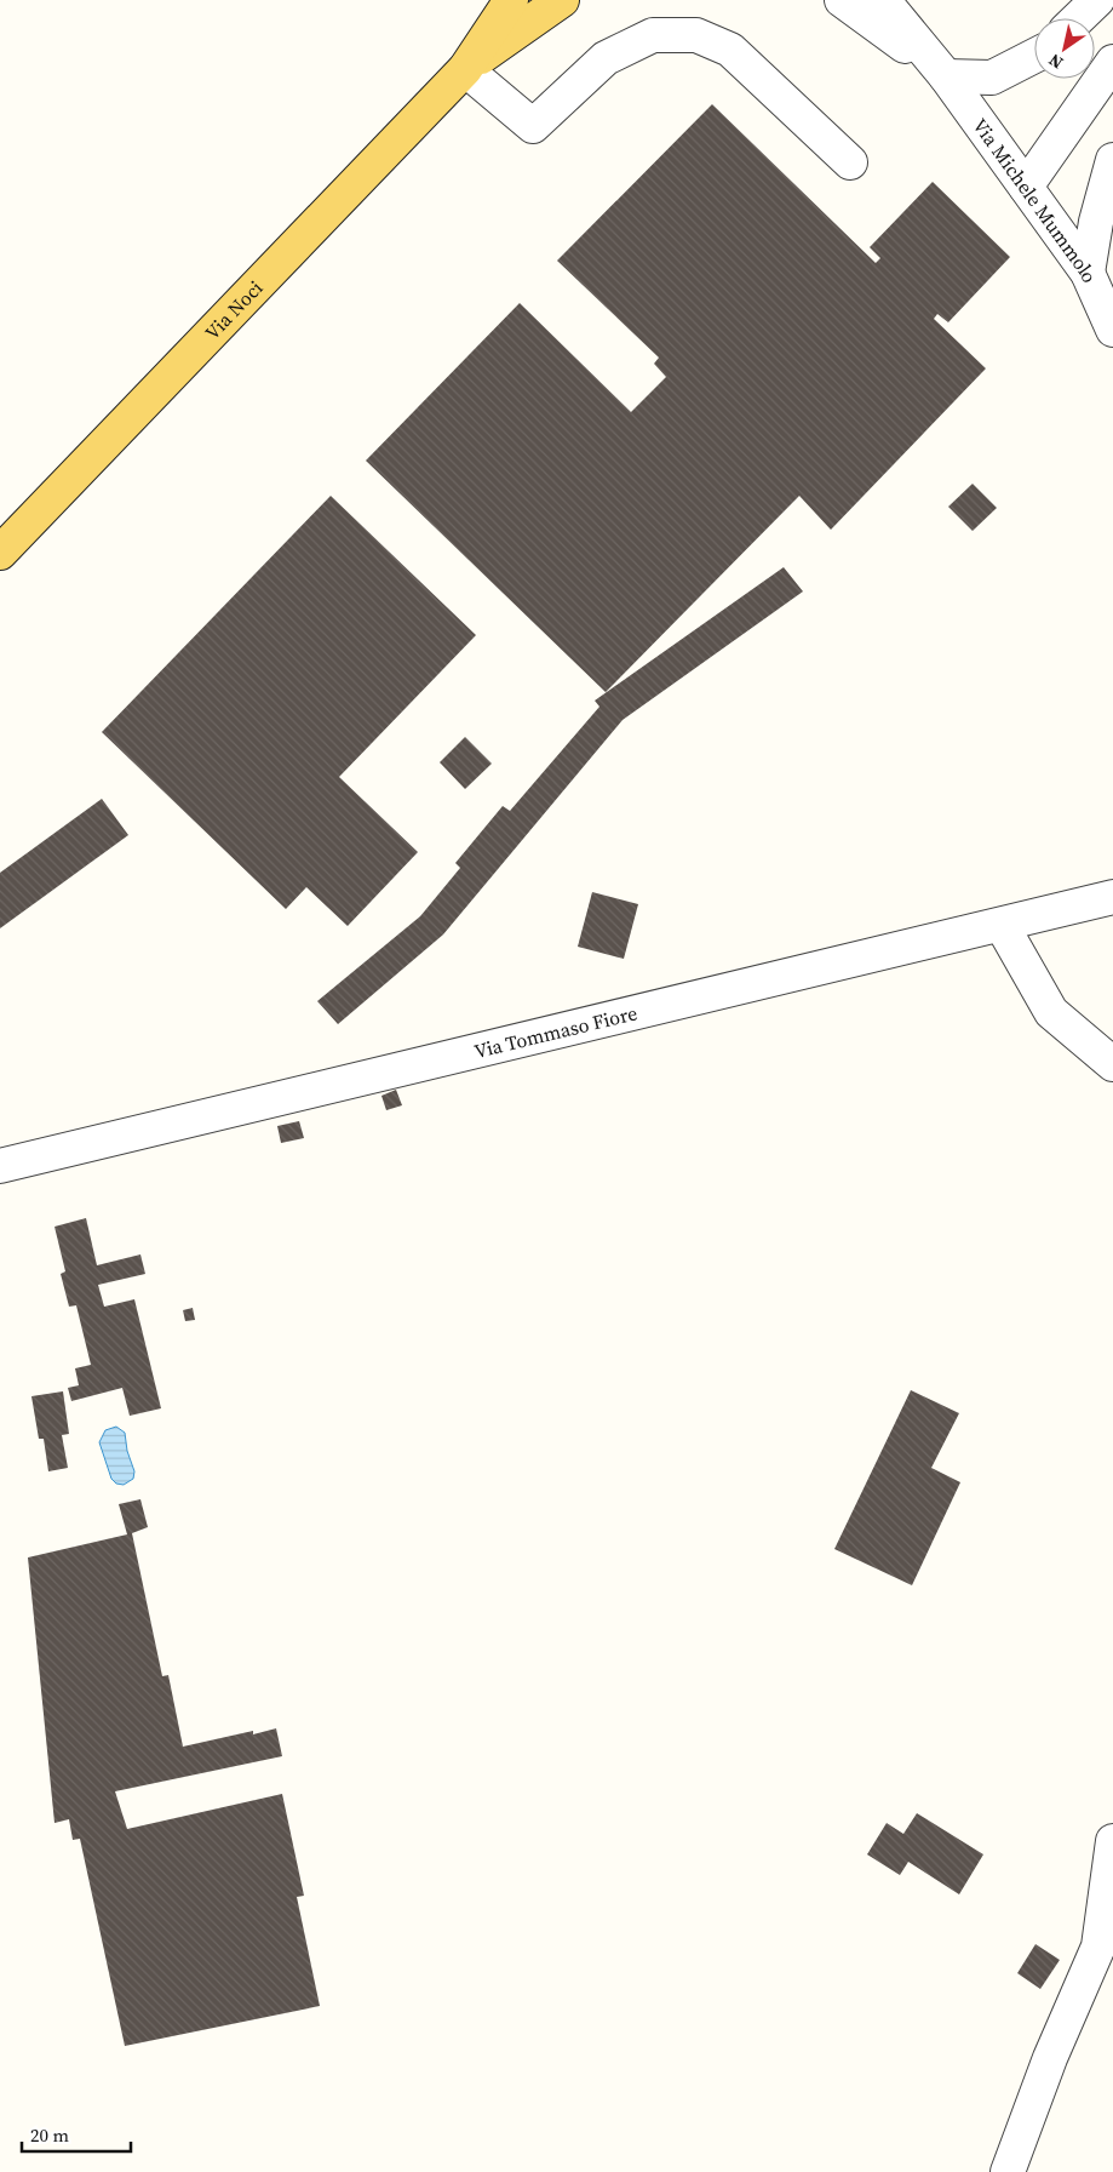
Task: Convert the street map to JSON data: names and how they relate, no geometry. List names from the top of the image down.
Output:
{
  "streets": {
    "main road": ["Via Noci"],
    "street": ["Via Michele Mummolo", "Via Tommaso Fiore"]
  },
  "scale_bar": "20 m",
  "north": "bottom left"
}
